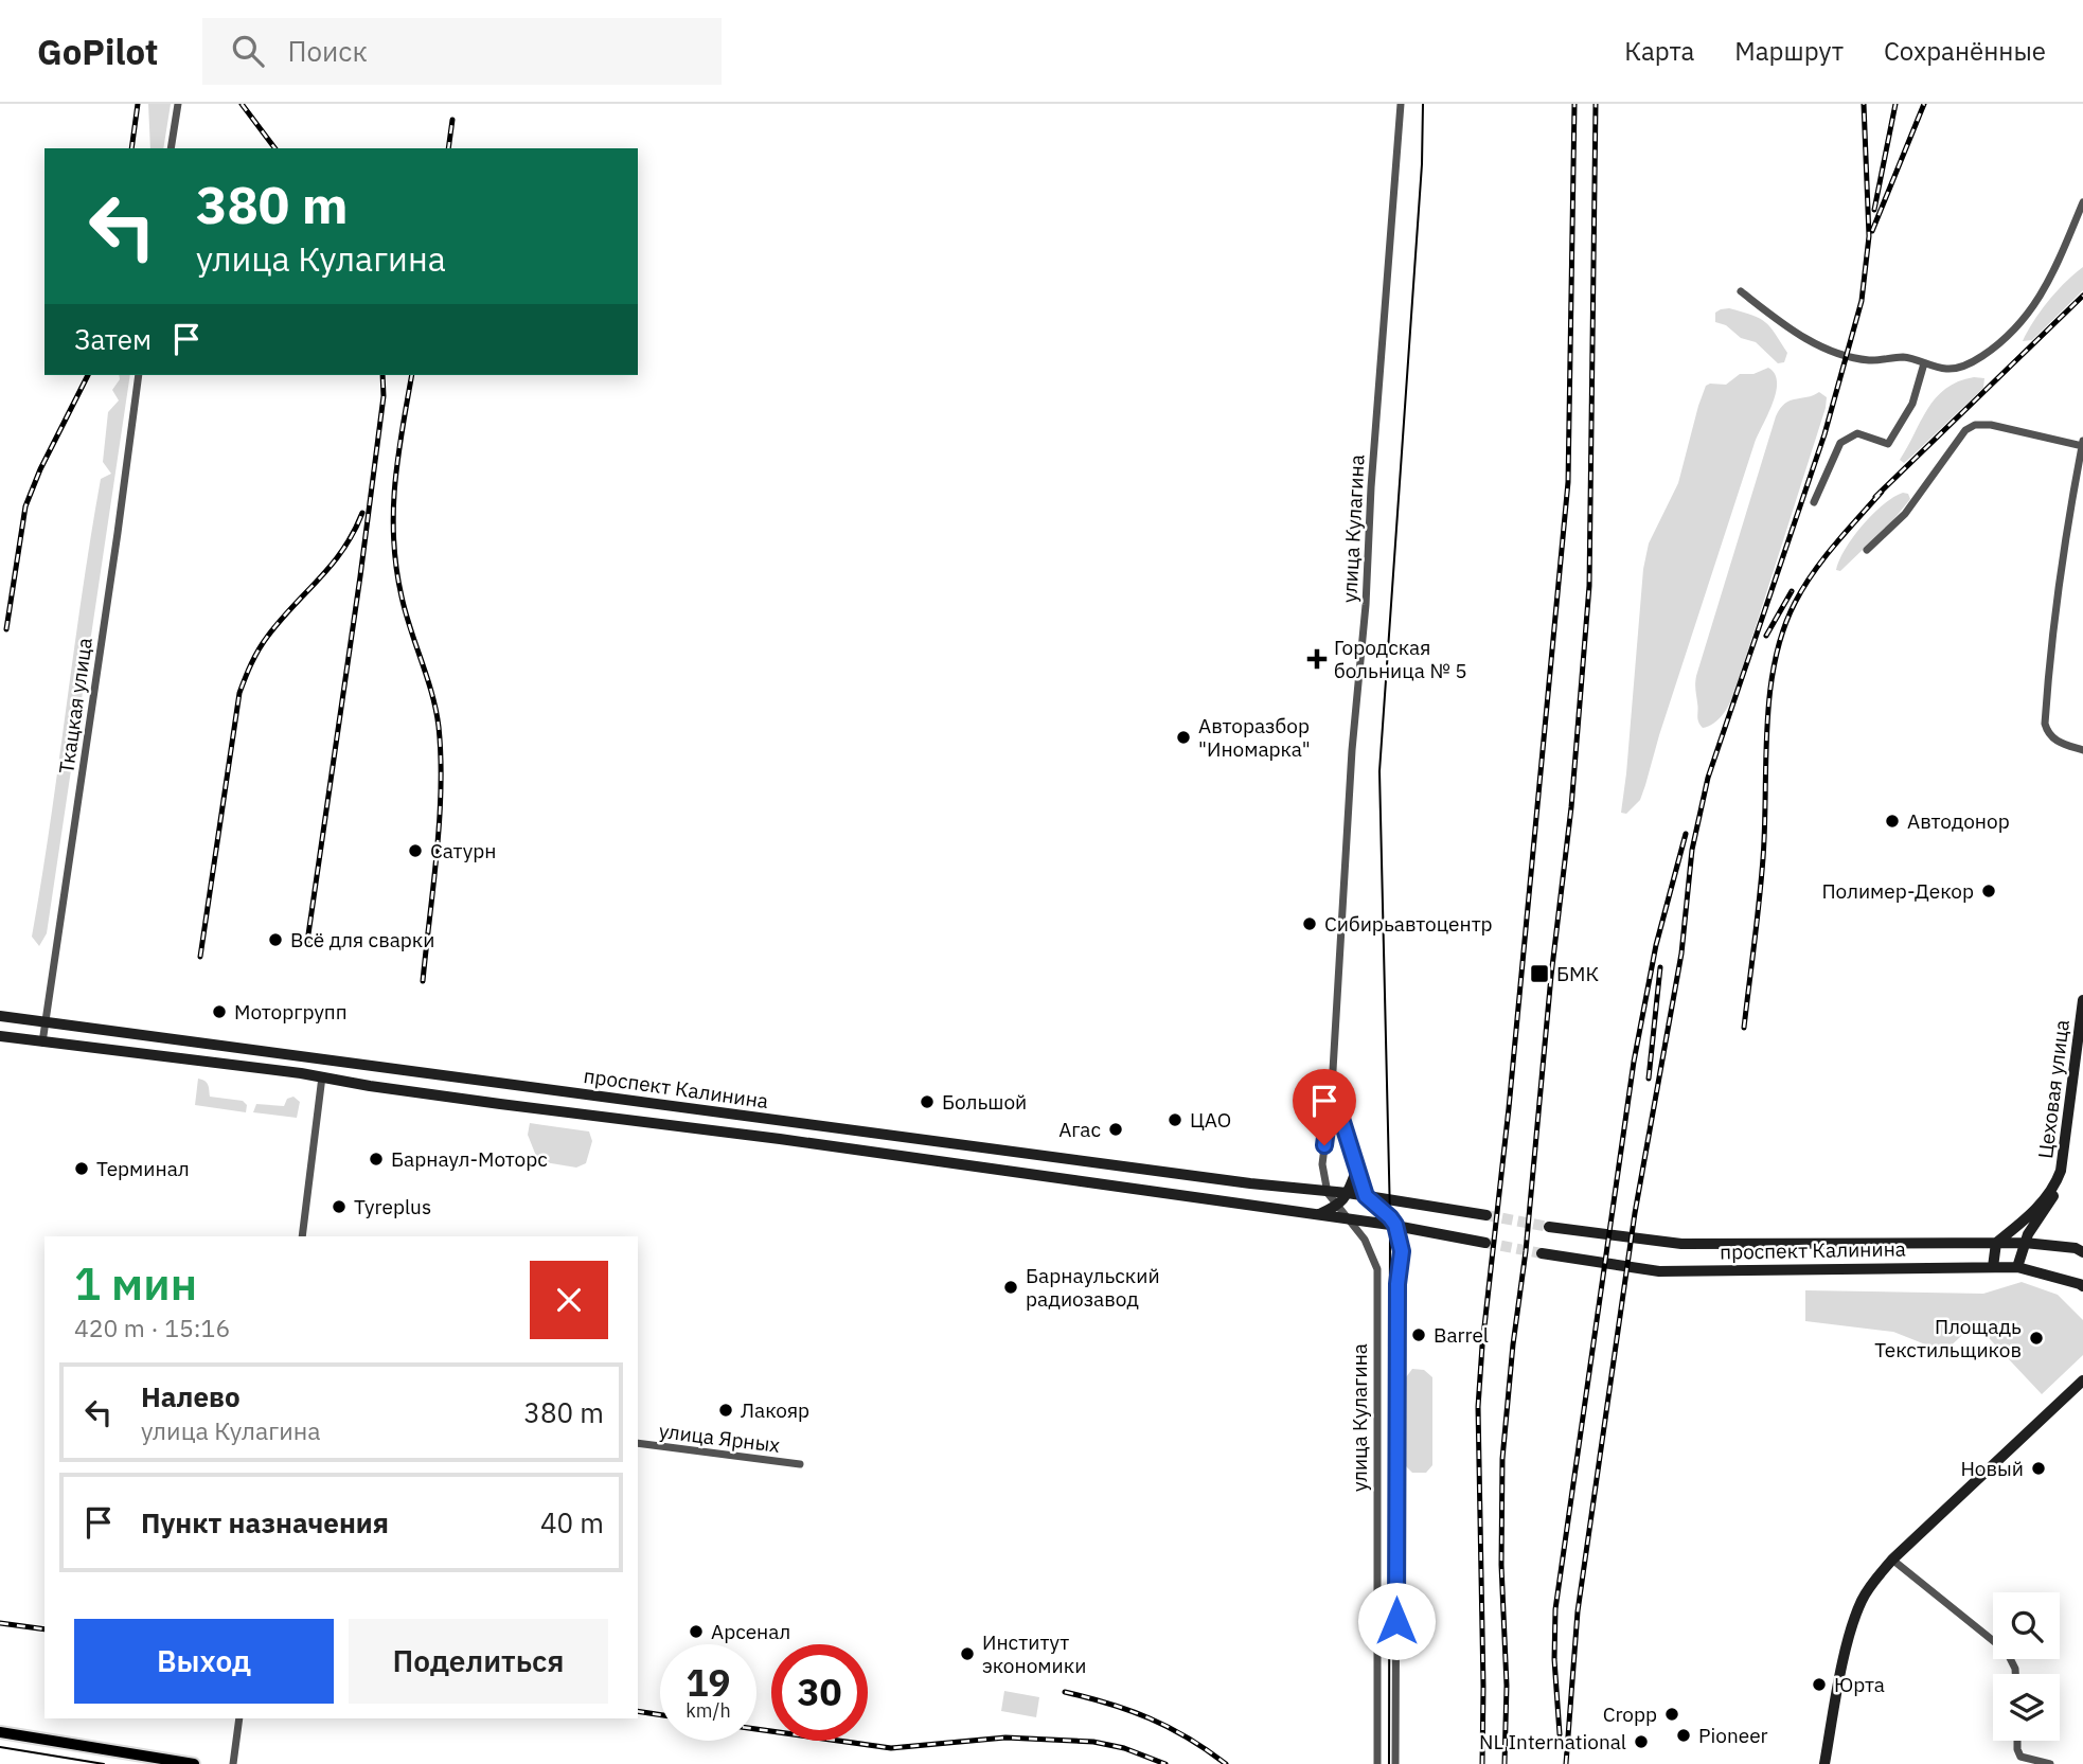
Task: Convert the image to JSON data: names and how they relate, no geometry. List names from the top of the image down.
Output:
{
  "streets": {
    "main road": ["проспект Калинина", "Цеховая улица"],
    "street": ["улица Кулагина", "Ткацкая улица", "улица Ярных"]
  },
  "crossings": [
    ["улица Кулагина", "проспект Калинина"],
    ["Ткацкая улица", "проспект Калинина"],
    ["проспект Калинина", "Цеховая улица"]
  ],
  "places": {
    "health": ["Городская больница № 5"],
    "other": [
      "Авторазбор \"Иномарка\"",
      "Автодонор",
      "Сатурн",
      "Полимер-Декор",
      "Сибирьавтоцентр",
      "Всё для сварки",
      "Моторгрупп",
      "Большой",
      "ЦАО",
      "Агас",
      "Барнаул-Моторс",
      "Терминал",
      "Tyreplus",
      "Барнаульский радиозавод",
      "Barrel",
      "Площадь Текстильщиков",
      "Лакояр",
      "Новый",
      "Арсенал",
      "Институт экономики",
      "Юрта",
      "Cropp",
      "Pioneer",
      "NL International"
    ],
    "transit": ["БМК"]
  },
  "page": {
    "header": "GoPilot",
    "search": "Поиск",
    "nav": ["Карта", "Маршрут", "Сохранённые"],
    "turn": ["380 m", "улица Кулагина"],
    "then": "Затем",
    "heading": ["1 мин", "420 m · 15:16"],
    "list": [
      {
        "name": "Налево",
        "note": "улица Кулагина",
        "value": "380 m"
      },
      {
        "name": "Пункт назначения",
        "value": "40 m"
      }
    ],
    "buttons": ["Выход", "Поделиться"],
    "speed": "19 km/h",
    "limit": "30"
  }
}
